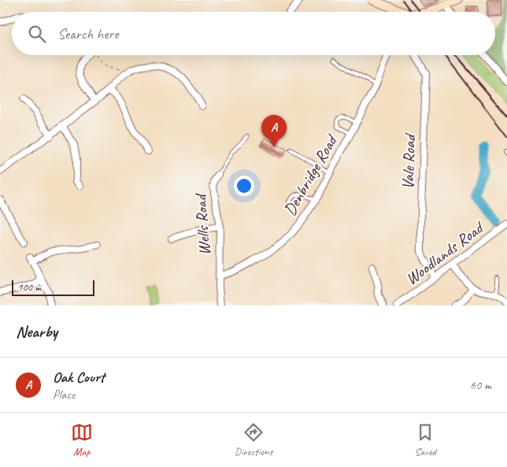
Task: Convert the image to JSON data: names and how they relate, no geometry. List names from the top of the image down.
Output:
{
  "streets": {
    "street": [
      "Vale Road",
      "Denbridge Road",
      "Wells Road",
      "Woodlands Road"
    ]
  },
  "crossings": [
    ["Vale Road", "Woodlands Road"],
    ["Denbridge Road", "Wells Road"]
  ],
  "scale_bar": "100 m",
  "page": {
    "search": "Search here",
    "pins": "A",
    "scale": "100 m",
    "heading": "Nearby",
    "list": [
      {
        "mark": "A",
        "name": "Oak Court",
        "note": "Place",
        "value": "60 m"
      }
    ],
    "nav": ["Map", "Directions", "Saved"]
  }
}
